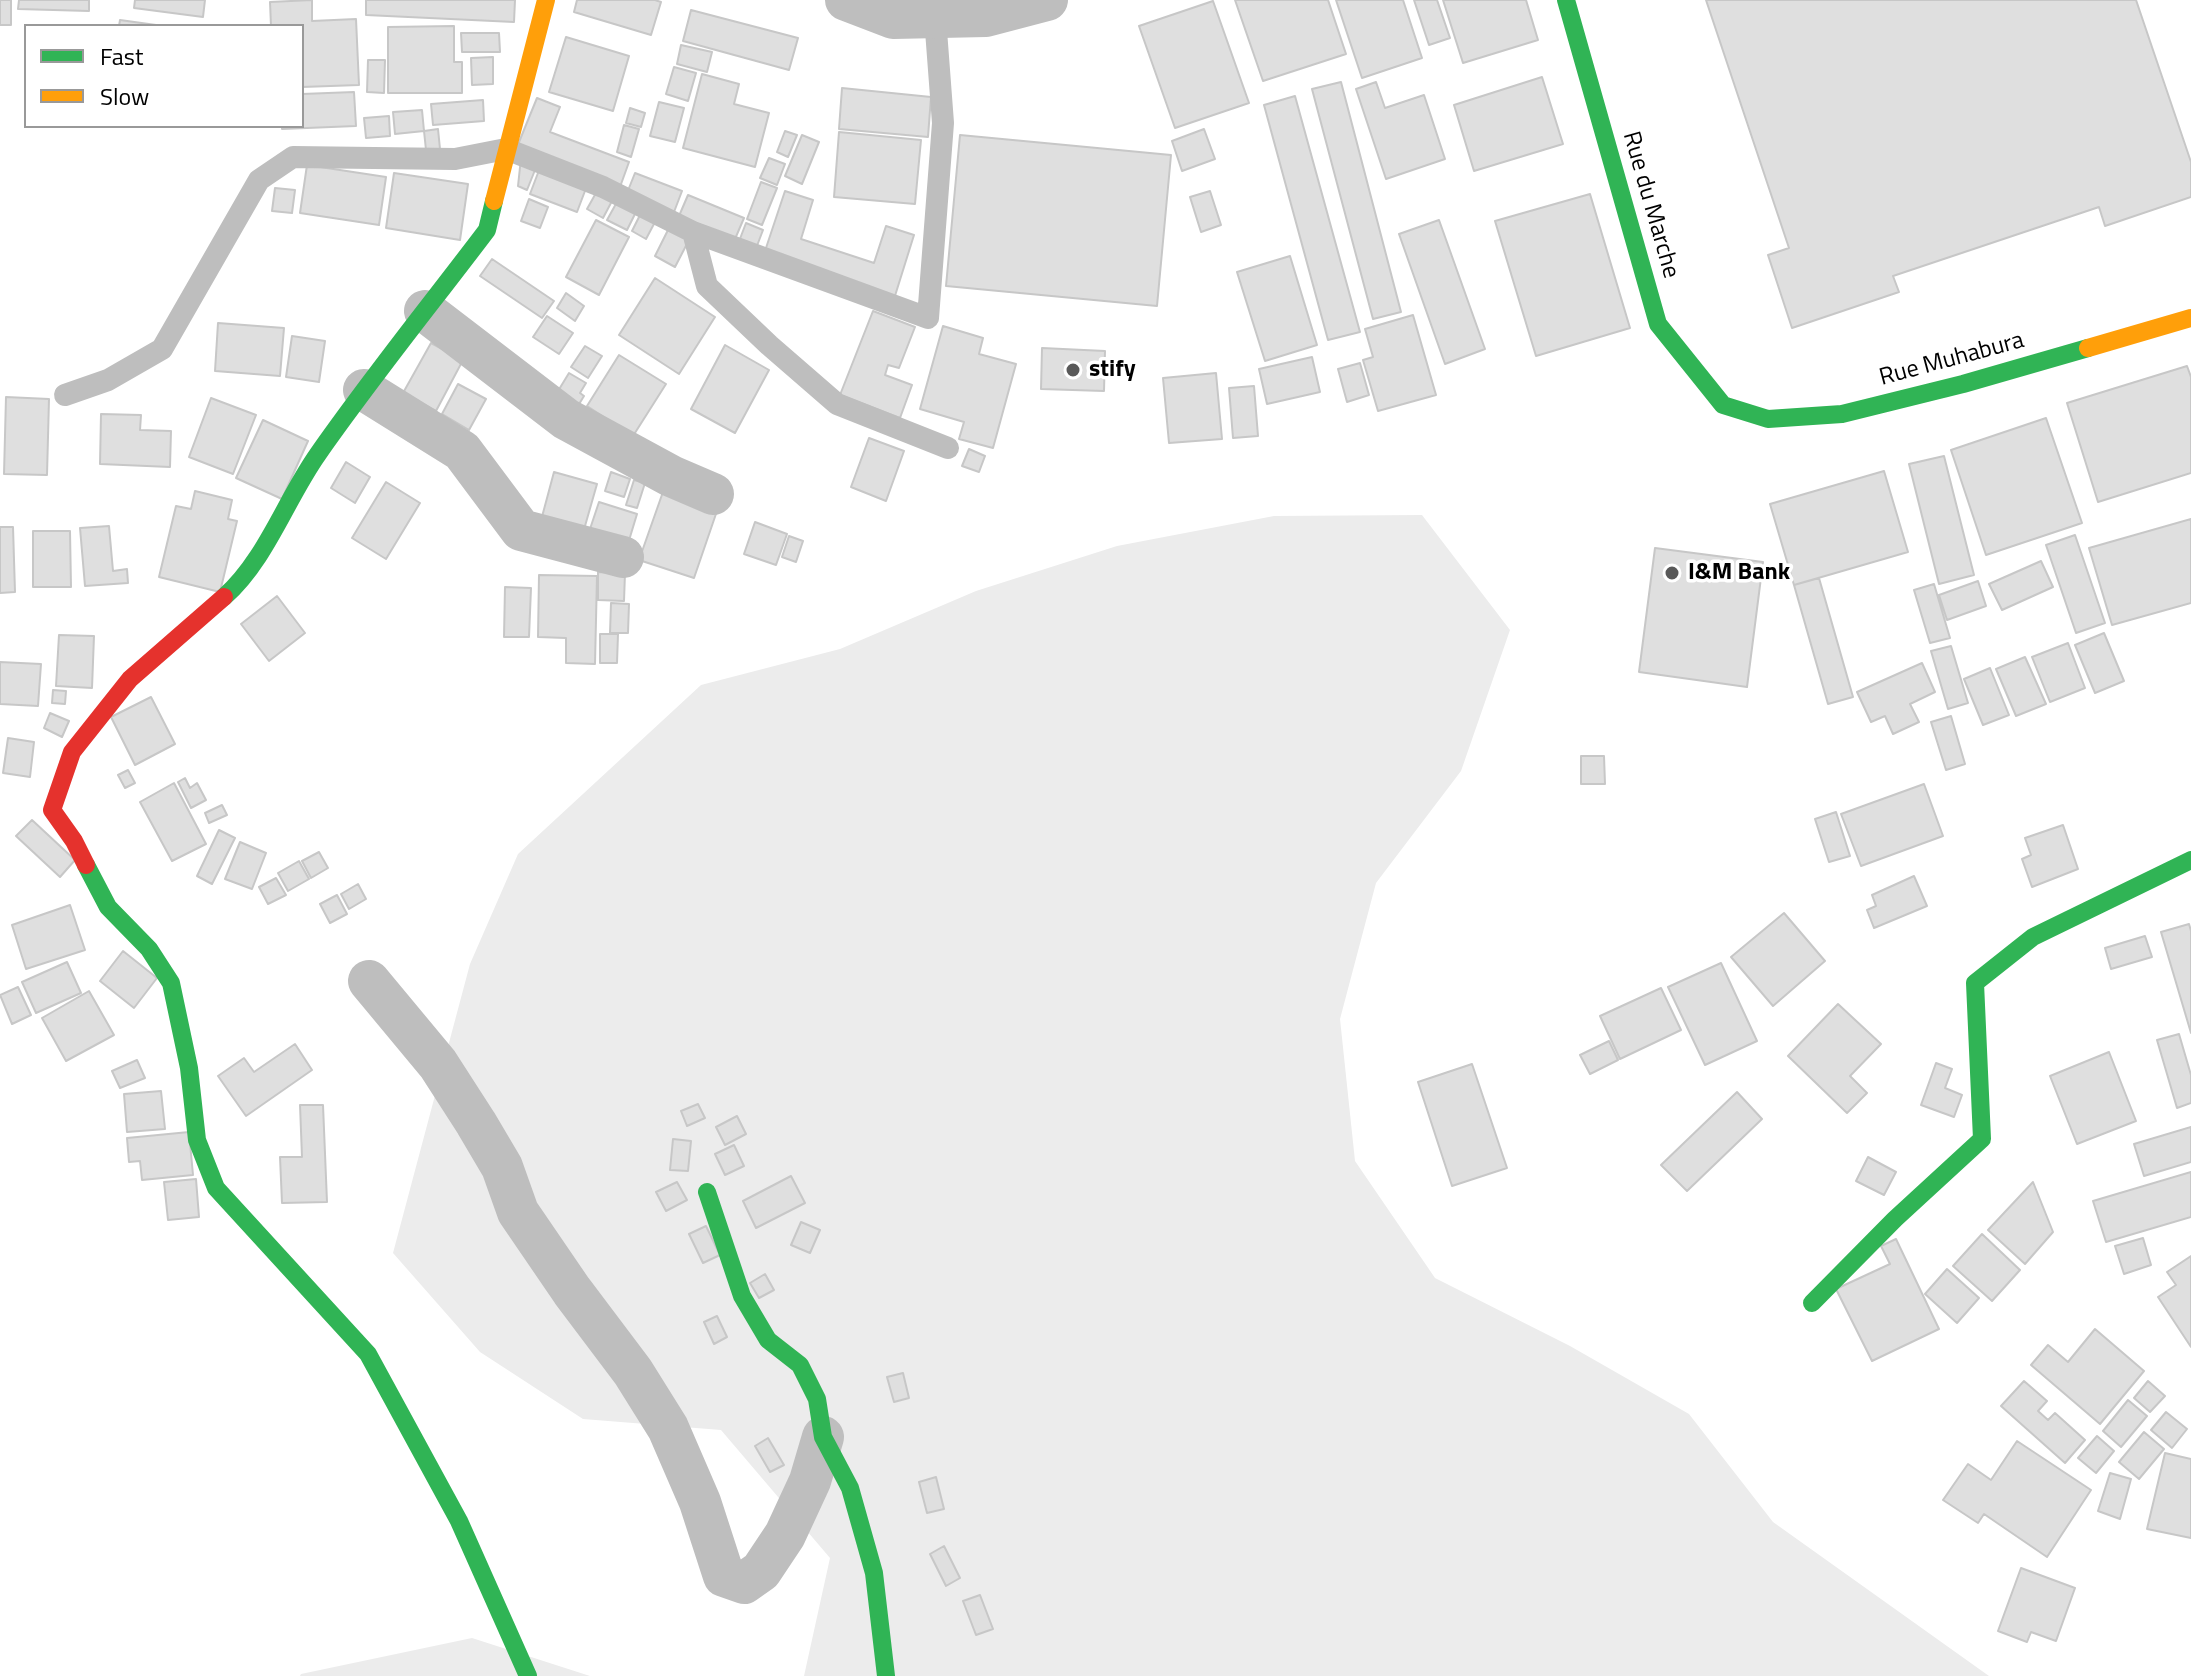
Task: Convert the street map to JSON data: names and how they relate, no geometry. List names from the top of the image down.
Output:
{
  "streets": {
    "street": ["Rue du Marche", "Rue Muhabura"]
  },
  "crossings": [
    ["Rue du Marche", "Rue Muhabura"]
  ],
  "places": ["stify", "I&M Bank"],
  "legend": ["Fast", "Slow"]
}
